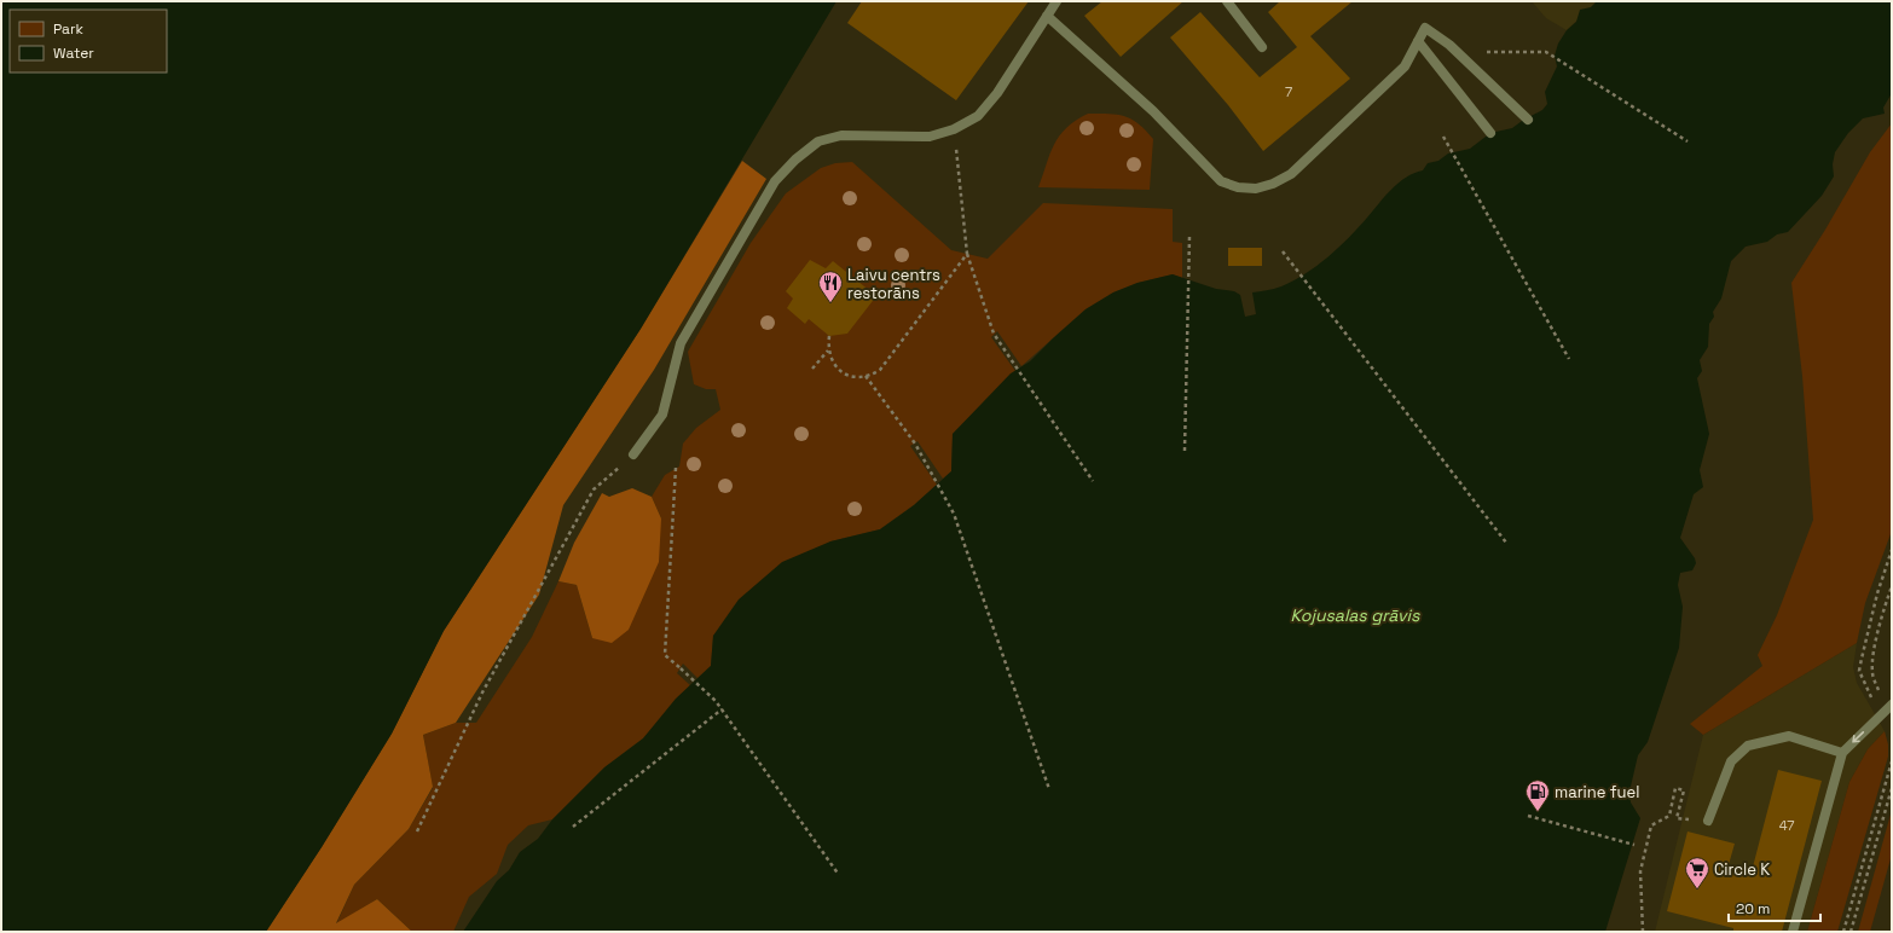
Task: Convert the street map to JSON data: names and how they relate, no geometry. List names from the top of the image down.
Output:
{
  "water": ["Kojusalas grāvis"],
  "places": {
    "restaurant": ["Laivu centrs restorāns"],
    "fuel station": ["marine fuel"],
    "supermarket": ["Circle K"]
  },
  "house_numbers": ["7", "47"],
  "legend": ["Park", "Water"],
  "scale_bar": "20 m"
}
